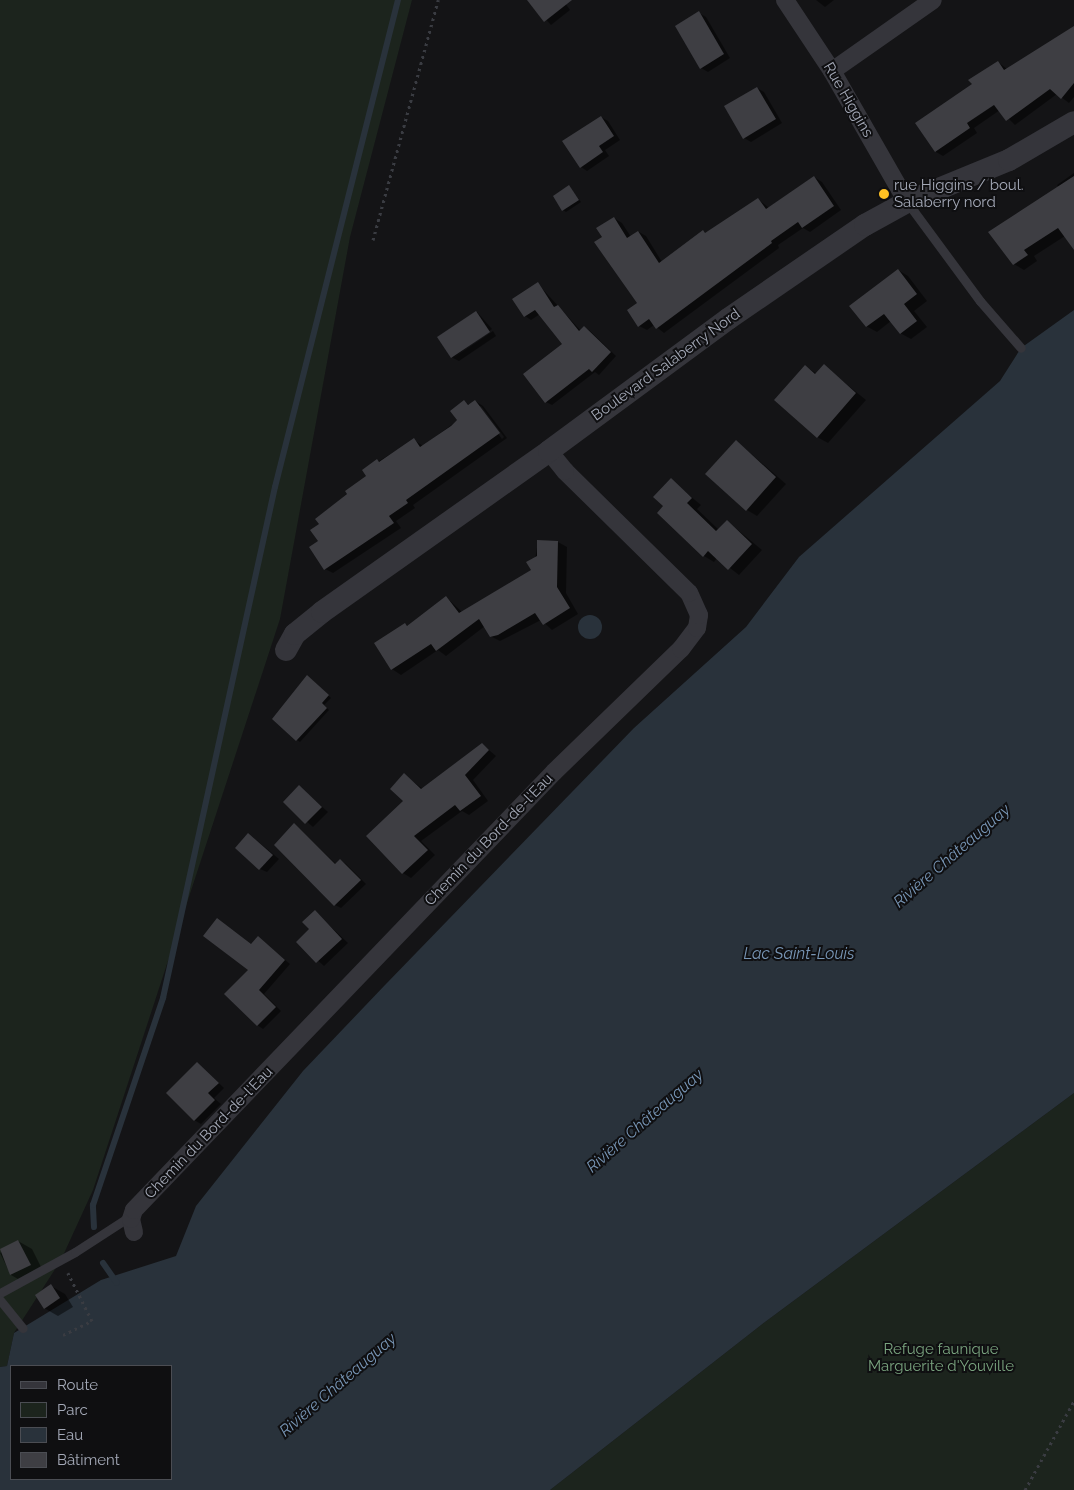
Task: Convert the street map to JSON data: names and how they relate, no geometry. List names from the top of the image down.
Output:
{
  "streets": {
    "street": ["Rue Higgins", "Boulevard Salaberry Nord", "Chemin du Bord-de-l'Eau"]
  },
  "crossings": [
    ["Rue Higgins", "Boulevard Salaberry Nord"],
    ["Boulevard Salaberry Nord", "Chemin du Bord-de-l'Eau"]
  ],
  "water": ["Rivière Châteauguay", "Lac Saint-Louis"],
  "parks": ["Refuge faunique Marguerite d'Youville"],
  "places": ["rue Higgins / boul. Salaberry nord"],
  "legend": [
    "Route",
    "Parc",
    "Eau",
    "Bâtiment"
  ]
}
